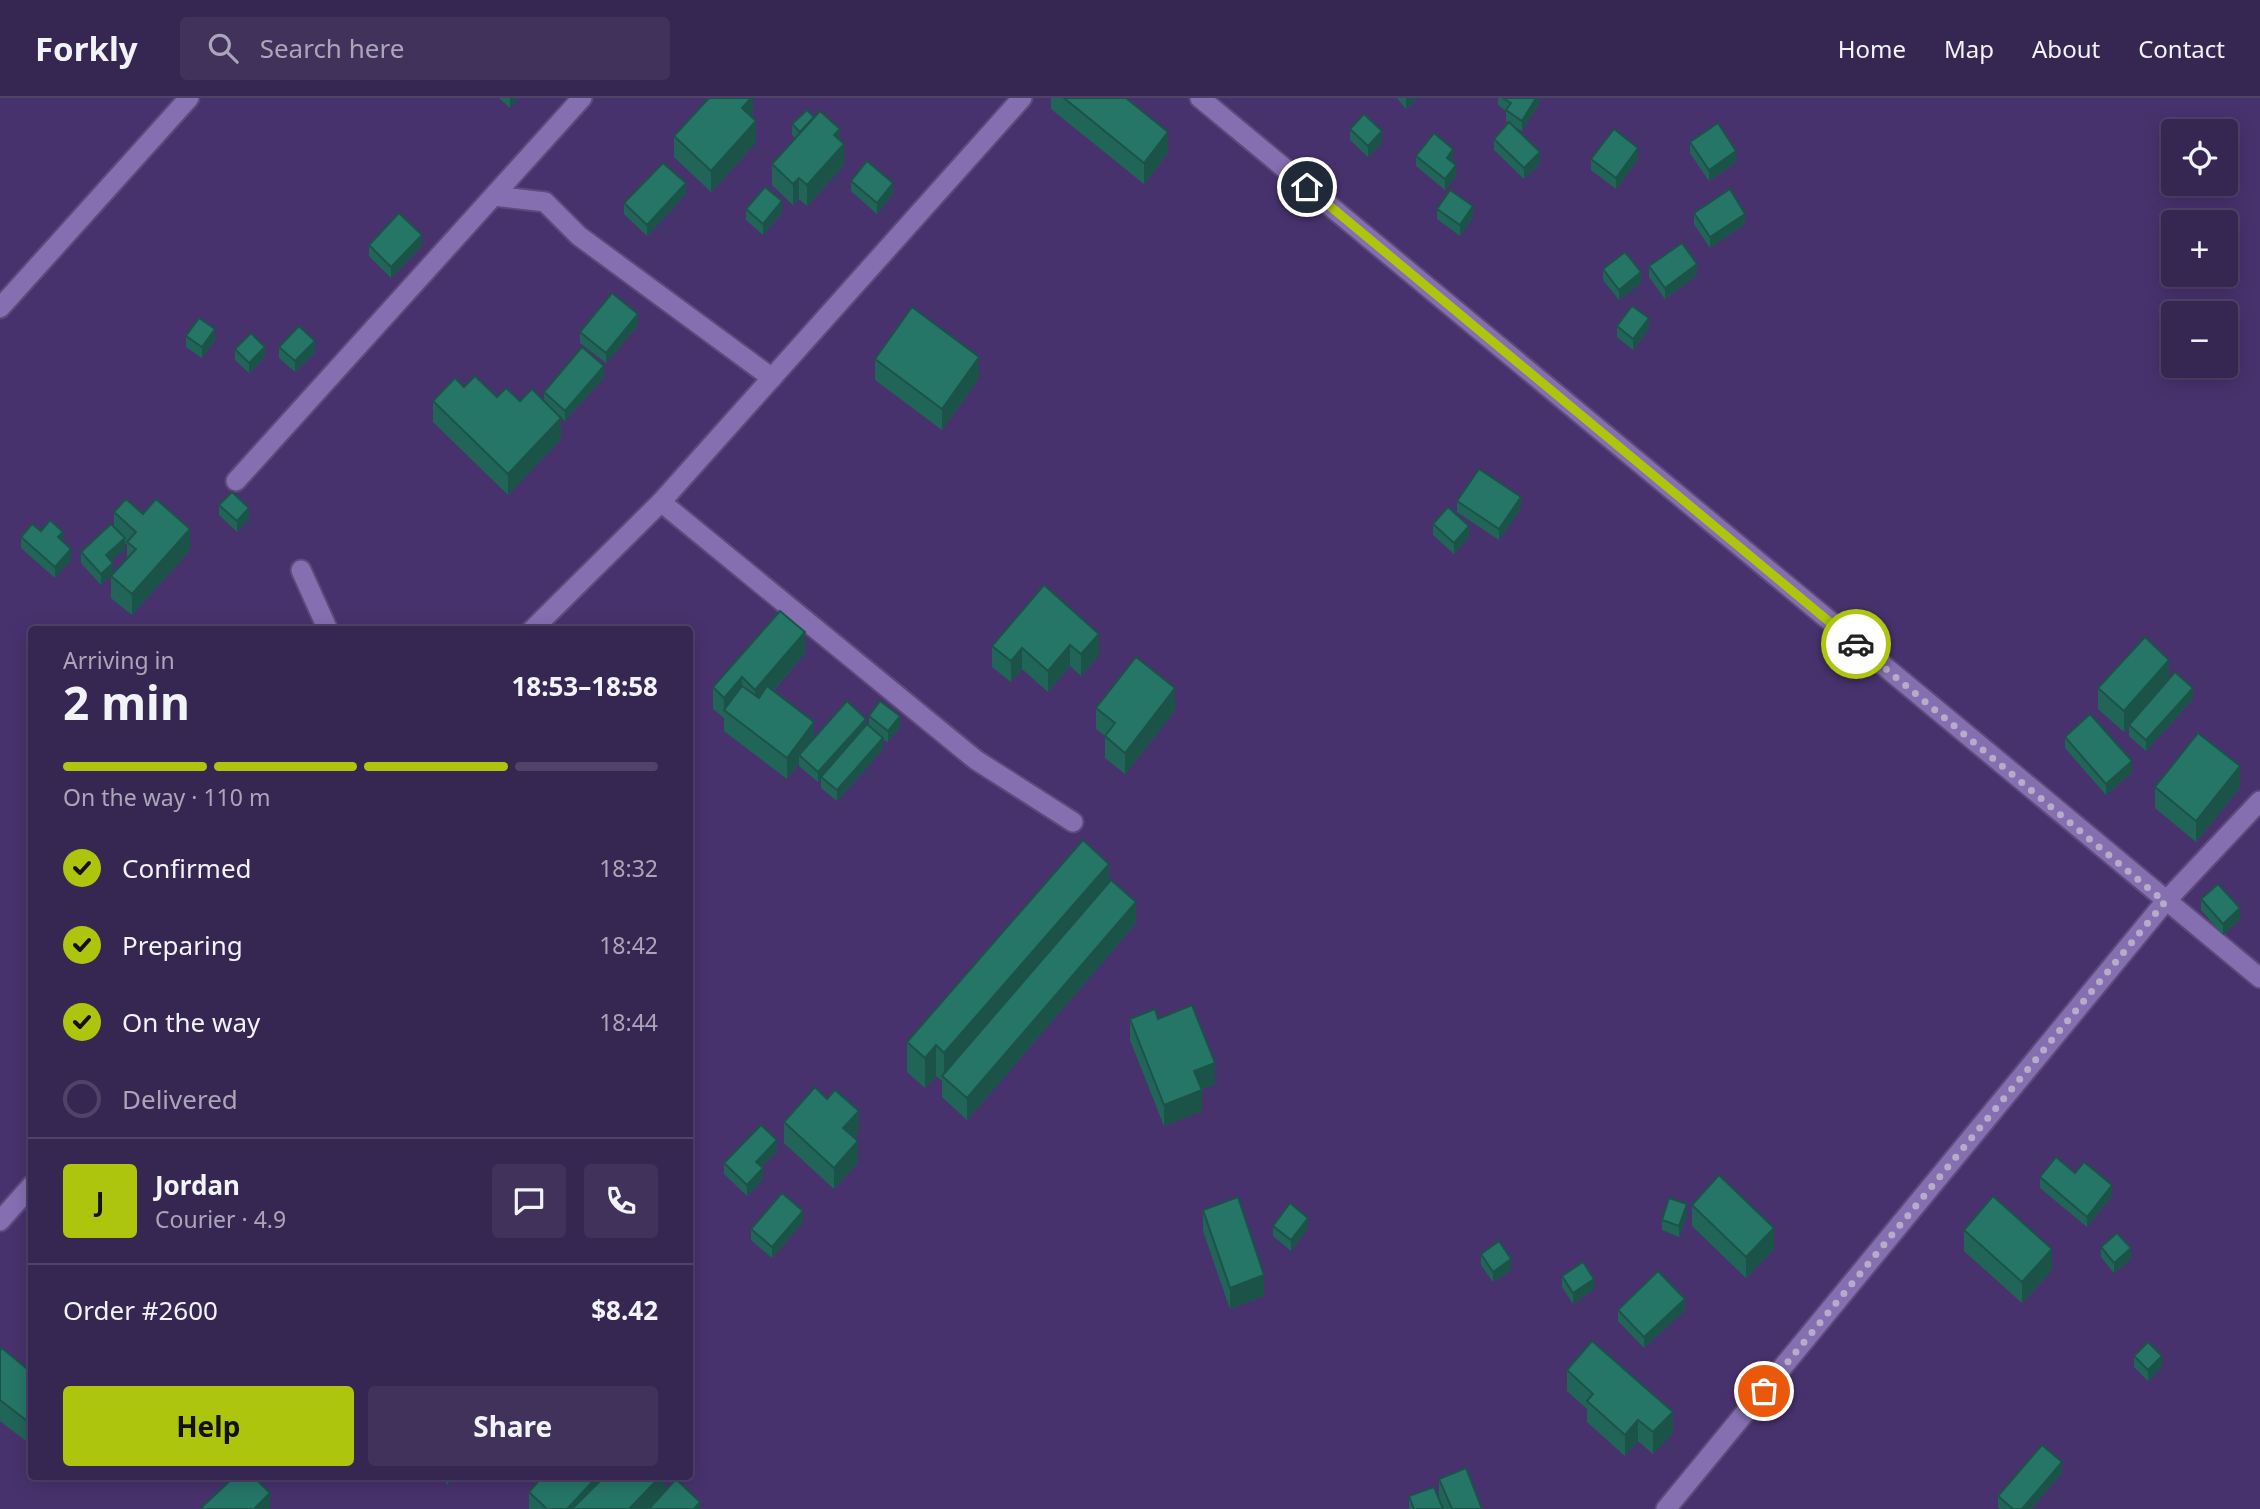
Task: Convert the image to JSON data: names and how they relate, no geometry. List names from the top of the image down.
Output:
{
  "page": {
    "header": "Forkly",
    "search": "Search here",
    "nav": [
      "Home",
      "Map",
      "About",
      "Contact"
    ],
    "map_buttons": ["+", "−"],
    "heading": ["2 min", "Arriving in", "18:53–18:58"],
    "panel": [
      "Jordan",
      "Courier · 4.9",
      "Order #2600",
      "$8.42"
    ],
    "bar": "On the way · 110 m",
    "list": [
      ["Confirmed", "18:32"],
      ["Preparing", "18:42"],
      ["On the way", "18:44"],
      "Delivered"
    ],
    "round": "J",
    "buttons": ["Help", "Share"]
  }
}
